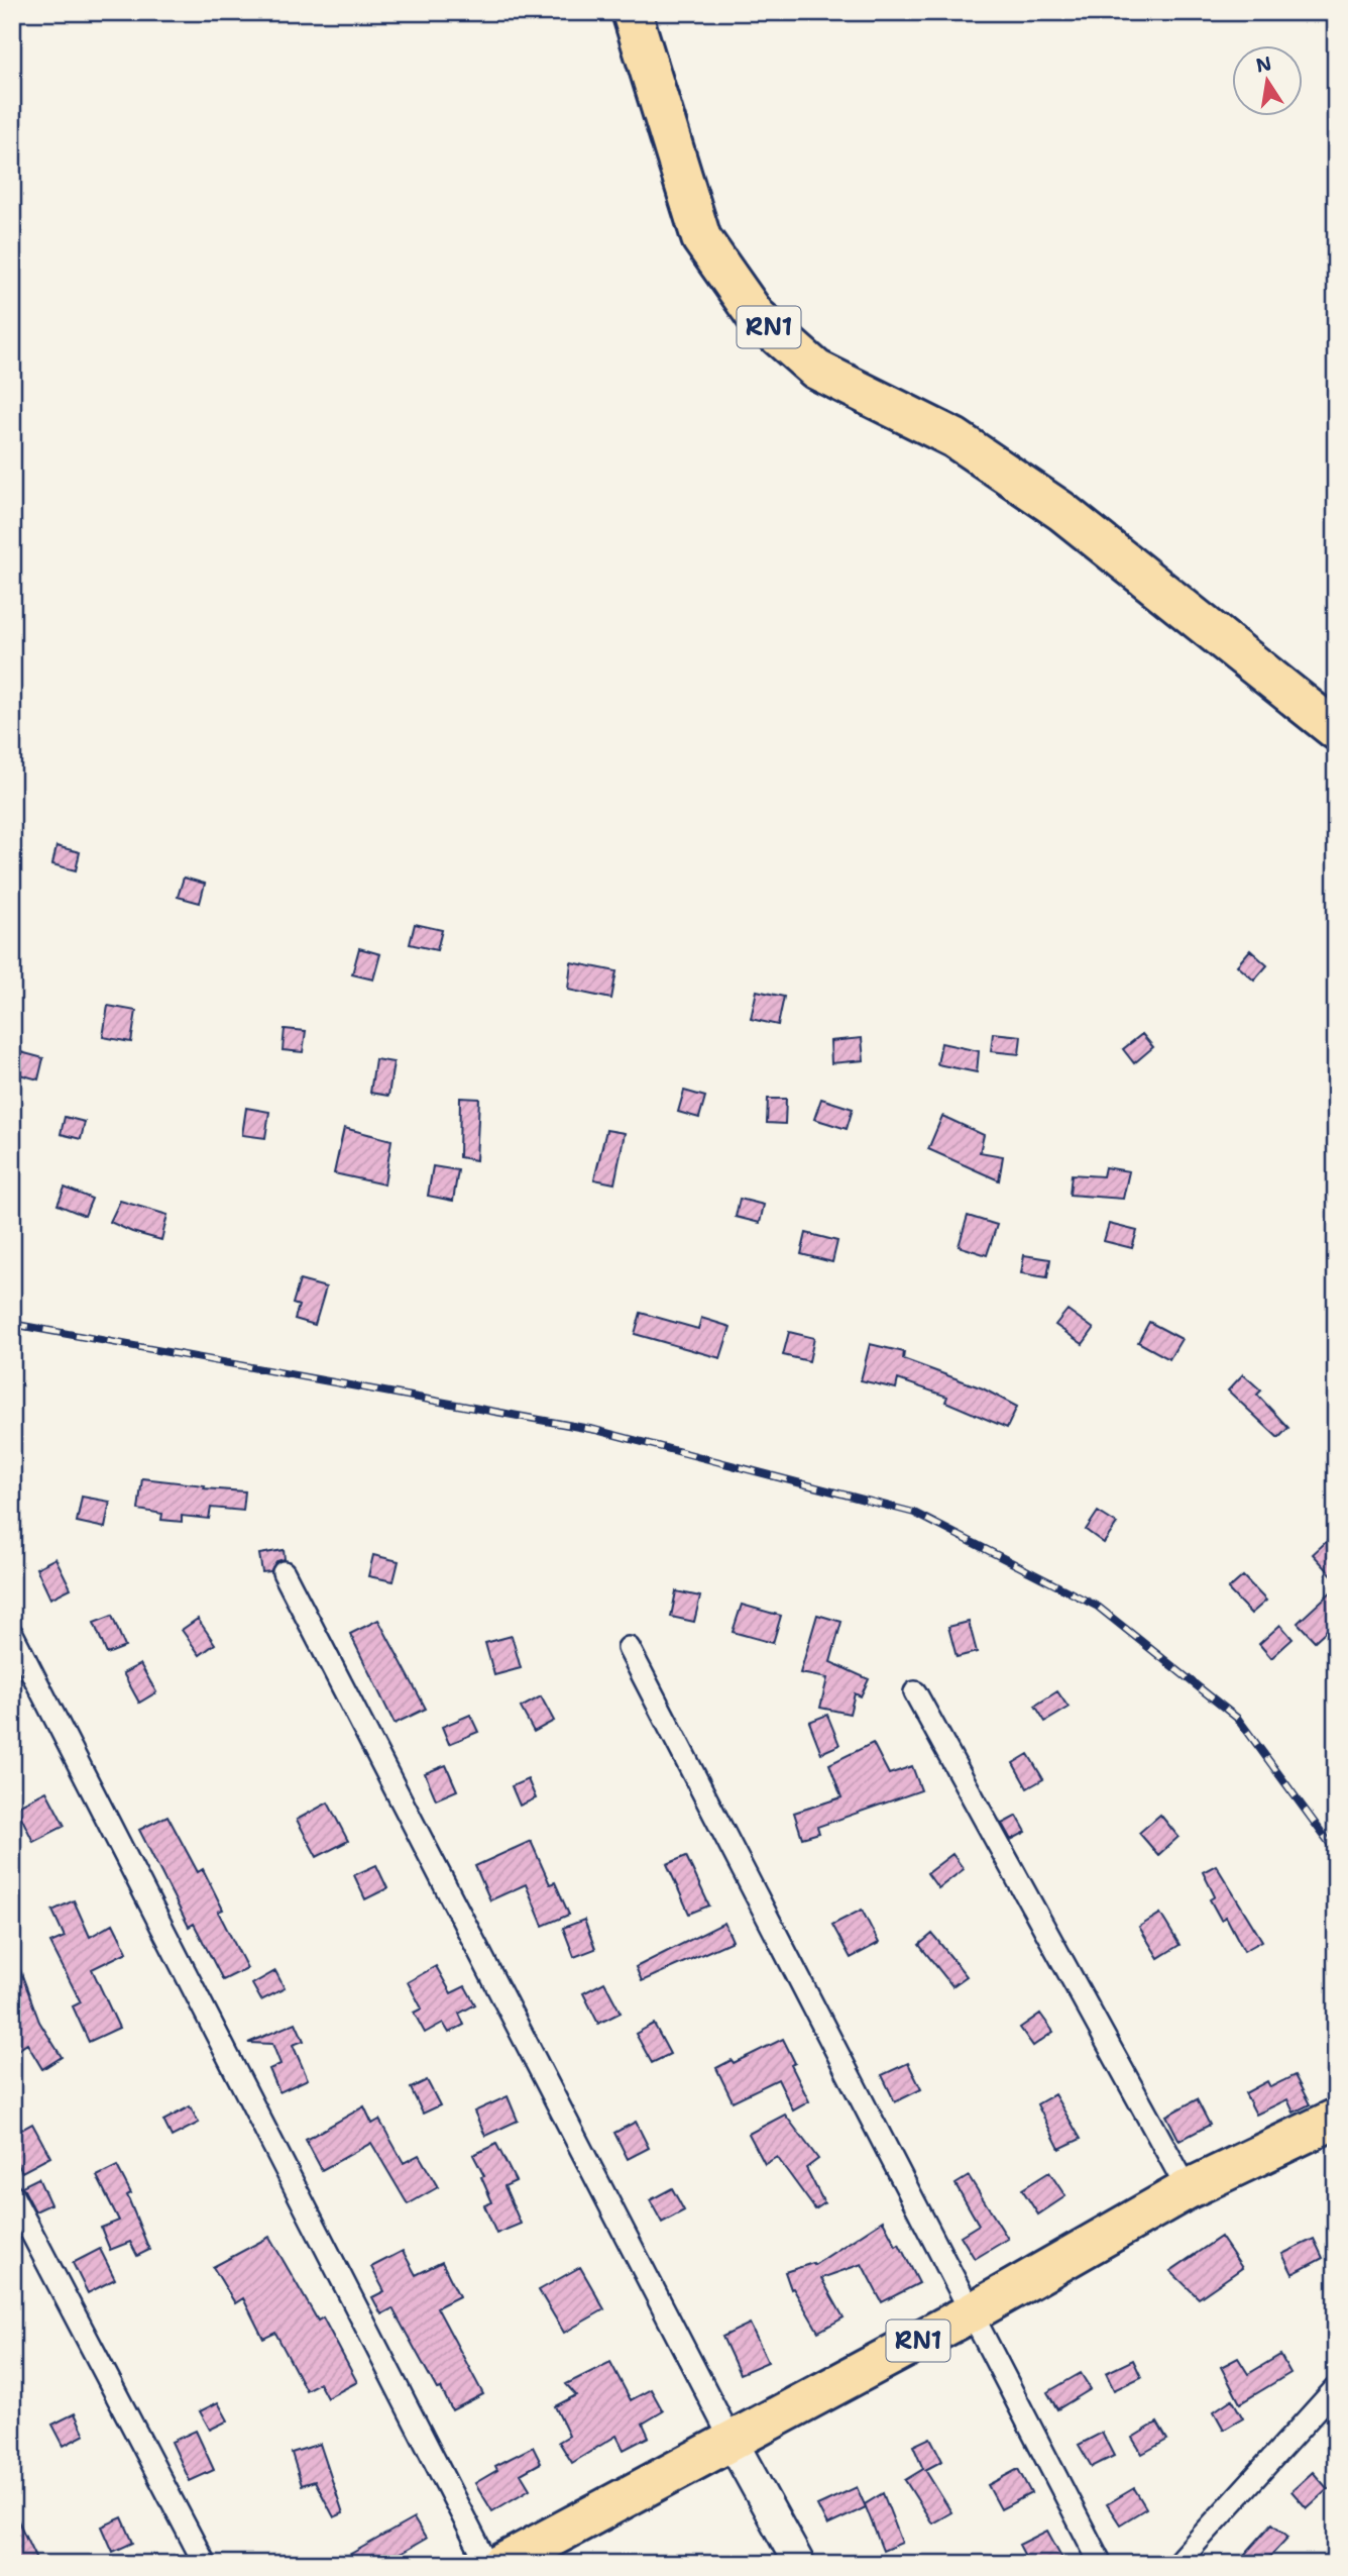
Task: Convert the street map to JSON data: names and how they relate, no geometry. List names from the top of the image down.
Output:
{
  "streets": {
    "highway": ["RN1"]
  },
  "north": "top"
}
